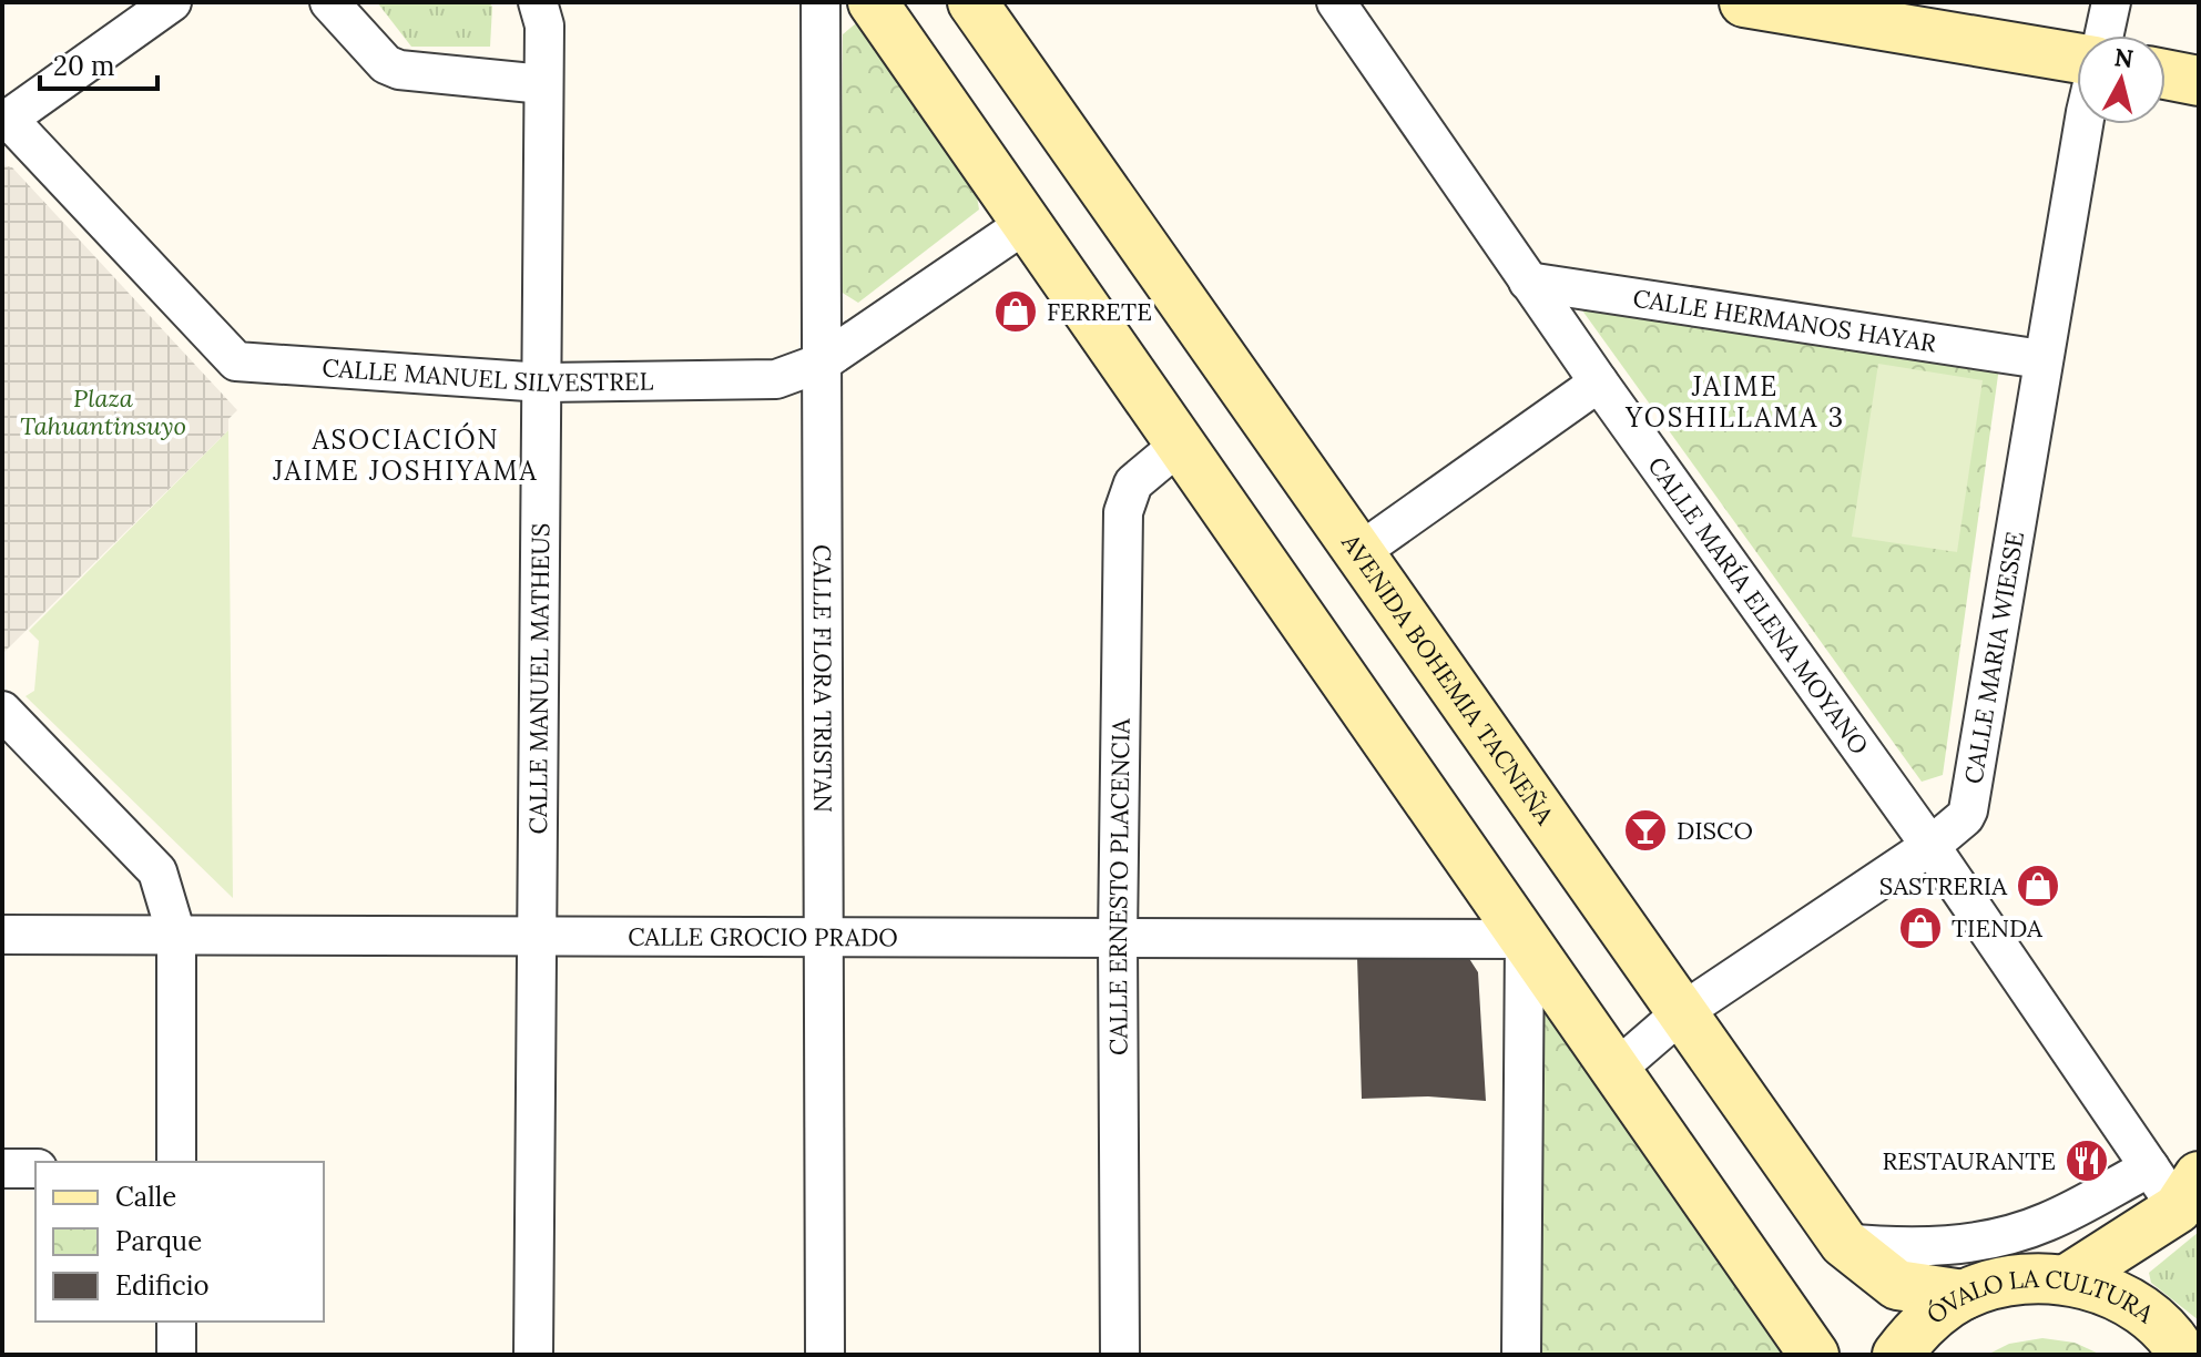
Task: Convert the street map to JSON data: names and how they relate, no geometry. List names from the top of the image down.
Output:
{
  "streets": {
    "main road": ["AVENIDA BOHEMIA TACNEÑA", "ÓVALO LA CULTURA"],
    "street": [
      "CALLE HERMANOS HAYAR",
      "CALLE MANUEL SILVESTREL",
      "CALLE MARÍA ELENA MOYANO",
      "CALLE MARIA WIESSE",
      "CALLE MANUEL MATHEUS",
      "CALLE FLORA TRISTAN",
      "CALLE ERNESTO PLACENCIA",
      "CALLE GROCIO PRADO"
    ]
  },
  "crossings": [
    ["CALLE HERMANOS HAYAR", "CALLE MARÍA ELENA MOYANO"],
    ["CALLE HERMANOS HAYAR", "CALLE MARIA WIESSE"],
    ["CALLE MANUEL SILVESTREL", "CALLE MANUEL MATHEUS"],
    ["CALLE MANUEL SILVESTREL", "CALLE FLORA TRISTAN"],
    ["CALLE MARÍA ELENA MOYANO", "CALLE MARIA WIESSE"],
    ["CALLE MARIA WIESSE", "AVENIDA BOHEMIA TACNEÑA"],
    ["CALLE MANUEL MATHEUS", "CALLE GROCIO PRADO"],
    ["AVENIDA BOHEMIA TACNEÑA", "ÓVALO LA CULTURA"],
    ["CALLE FLORA TRISTAN", "CALLE GROCIO PRADO"],
    ["CALLE ERNESTO PLACENCIA", "CALLE GROCIO PRADO"]
  ],
  "districts": ["JAIME YOSHILLAMA 3", "ASOCIACIÓN JAIME JOSHIYAMA"],
  "parks": ["Plaza Tahuantinsuyo"],
  "places": {
    "shop": ["FERRETE", "SASTRERIA", "TIENDA"],
    "bar": ["DISCO"],
    "restaurant": ["RESTAURANTE"]
  },
  "legend": ["Calle", "Parque", "Edificio"],
  "scale_bar": "20 m",
  "north": "top"
}
